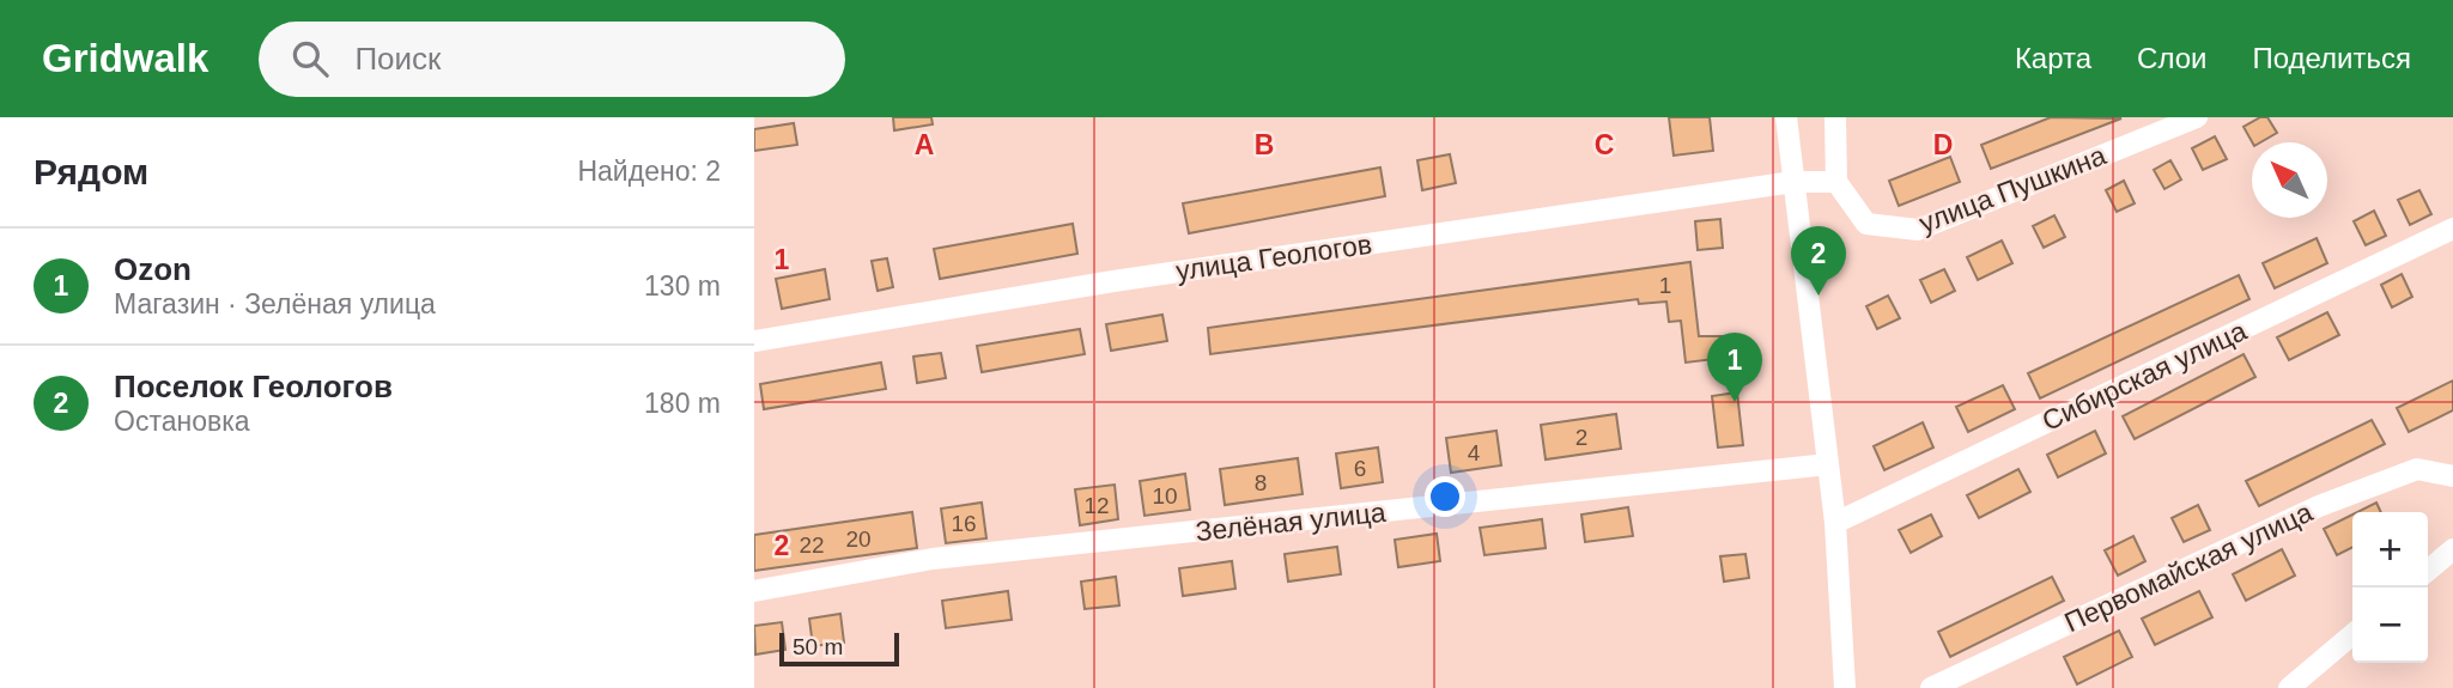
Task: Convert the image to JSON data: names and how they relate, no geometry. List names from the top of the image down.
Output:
{
  "streets": {
    "street": [
      "улица Пушкина",
      "улица Геологов",
      "Сибирская улица",
      "Зелёная улица",
      "Первомайская улица"
    ]
  },
  "house_numbers": [
    "1",
    "2",
    "4",
    "6",
    "8",
    "10",
    "12",
    "16",
    "20",
    "22"
  ],
  "scale_bar": "50 m",
  "north": "top left",
  "page": {
    "header": "Gridwalk",
    "search": "Поиск",
    "nav": ["Карта", "Слои", "Поделиться"],
    "heading": ["Рядом", "Найдено: 2"],
    "list": [
      {
        "mark": "1",
        "name": "Ozon",
        "note": "Магазин · Зелёная улица",
        "value": "130 m"
      },
      {
        "mark": "2",
        "name": "Поселок Геологов",
        "note": "Остановка",
        "value": "180 m"
      }
    ],
    "pins": ["2", "1"],
    "map_buttons": ["+", "−"],
    "scale": "50 m"
  },
  "grid": {
    "columns": [
      "A",
      "B",
      "C",
      "D"
    ],
    "rows": ["1", "2"]
  }
}
